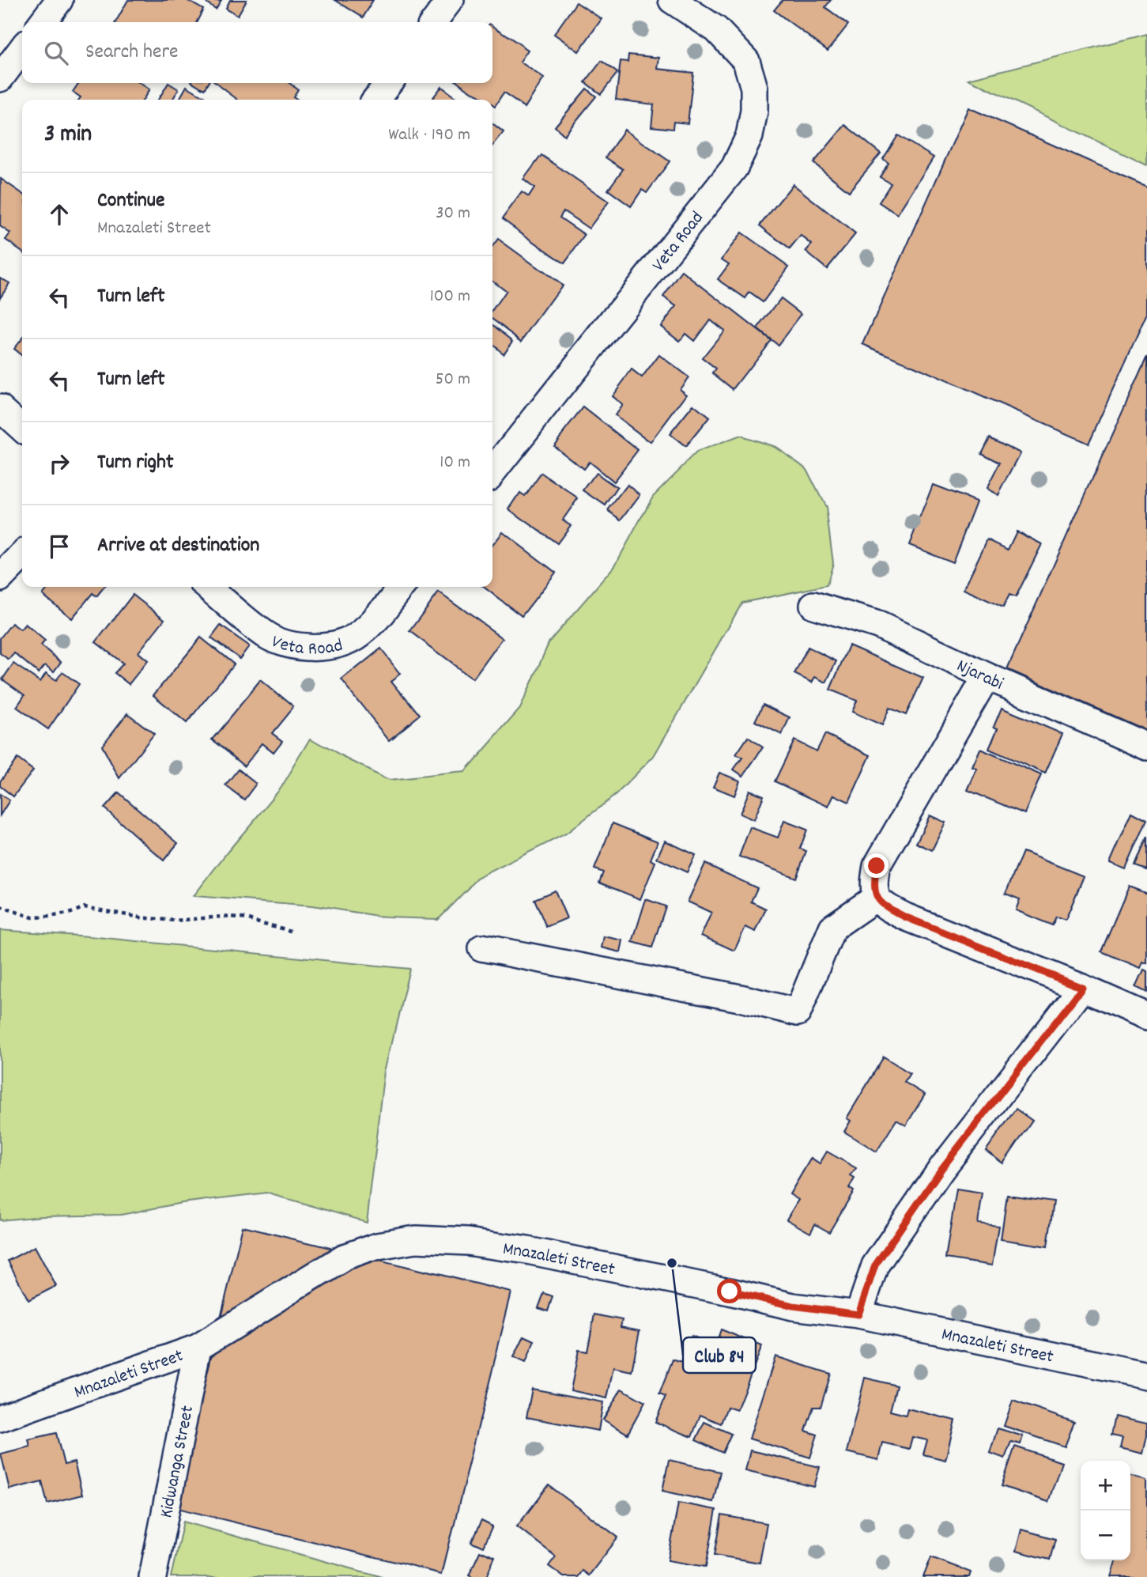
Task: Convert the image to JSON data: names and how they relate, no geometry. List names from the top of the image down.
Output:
{
  "streets": {
    "street": [
      "Veta Road",
      "Njarabi",
      "Mnazaleti Street",
      "Kidwanga Street"
    ]
  },
  "crossings": [
    ["Mnazaleti Street", "Kidwanga Street"]
  ],
  "places": ["Club 84"],
  "page": {
    "search": "Search here",
    "heading": ["3 min", "Walk · 190 m"],
    "list": [
      ["Continue", "Mnazaleti Street", "30 m"],
      ["Turn left", "100 m"],
      ["Turn left", "50 m"],
      ["Turn right", "10 m"],
      "Arrive at destination"
    ],
    "map_buttons": ["+", "−"]
  }
}
